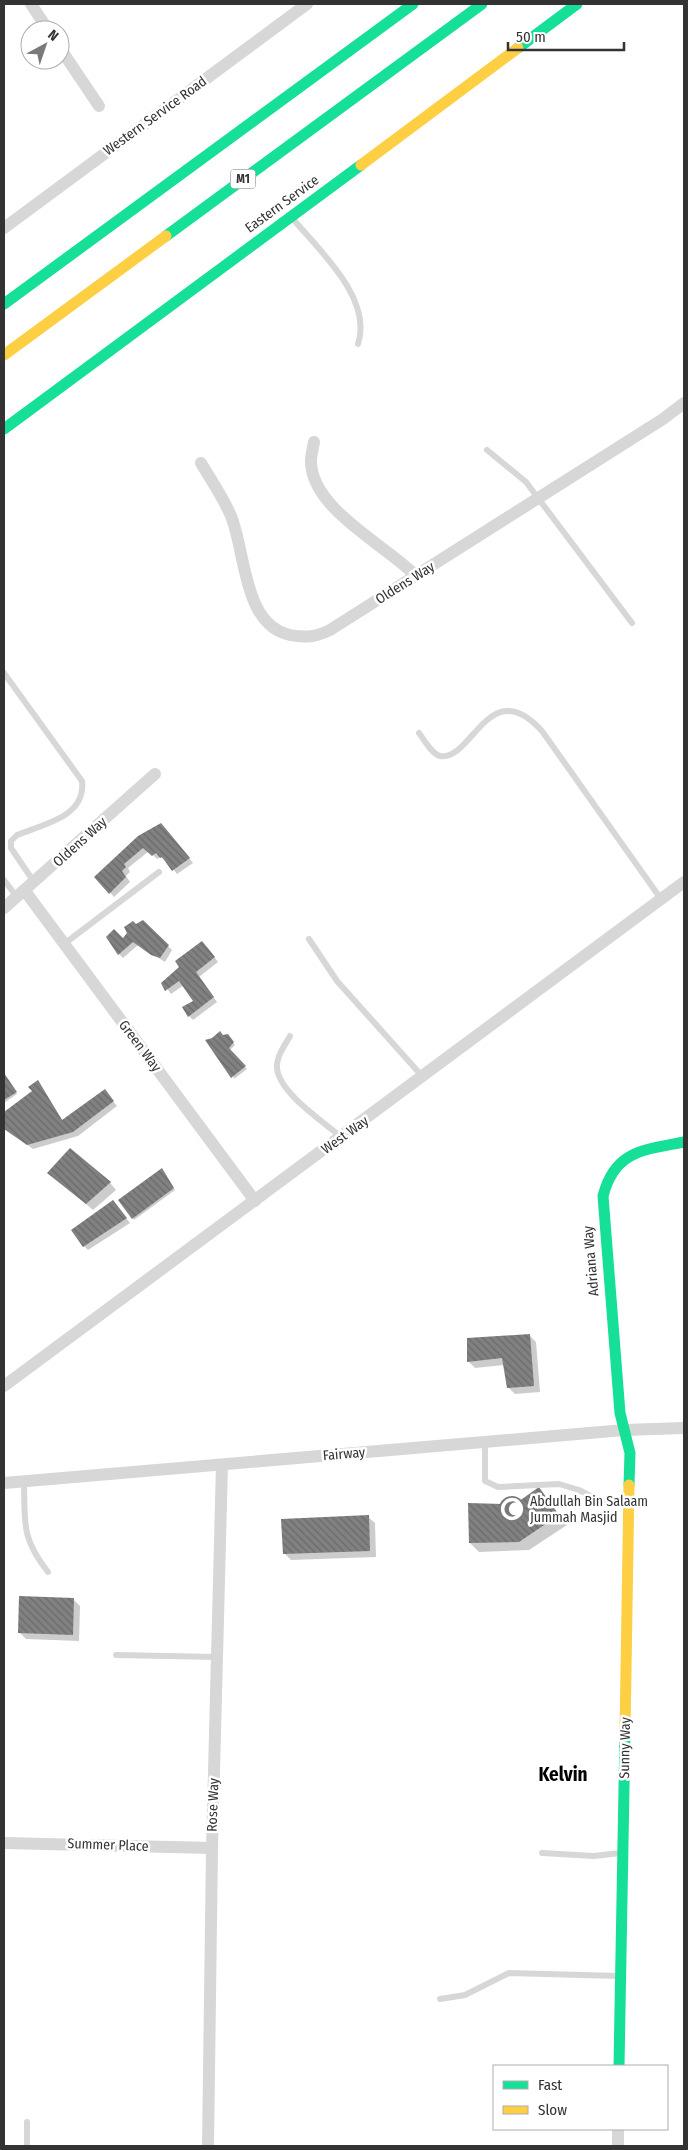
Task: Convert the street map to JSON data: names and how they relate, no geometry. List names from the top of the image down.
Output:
{
  "streets": {
    "main road": [
      "M1",
      "Eastern Service",
      "Adriana Way",
      "Sunny Way"
    ],
    "street": [
      "Western Service Road",
      "Oldens Way",
      "Green Way",
      "West Way",
      "Fairway",
      "Rose Way",
      "Summer Place"
    ]
  },
  "crossings": [
    ["Oldens Way", "Green Way"],
    ["Green Way", "West Way"],
    ["Adriana Way", "Fairway"],
    ["Adriana Way", "Sunny Way"],
    ["Fairway", "Sunny Way"],
    ["Fairway", "Rose Way"],
    ["Rose Way", "Summer Place"]
  ],
  "districts": ["Kelvin"],
  "places": {
    "mosque": ["Abdullah Bin Salaam Jummah Masjid"]
  },
  "legend": ["Fast", "Slow"],
  "scale_bar": "50 m",
  "north": "top right"
}
